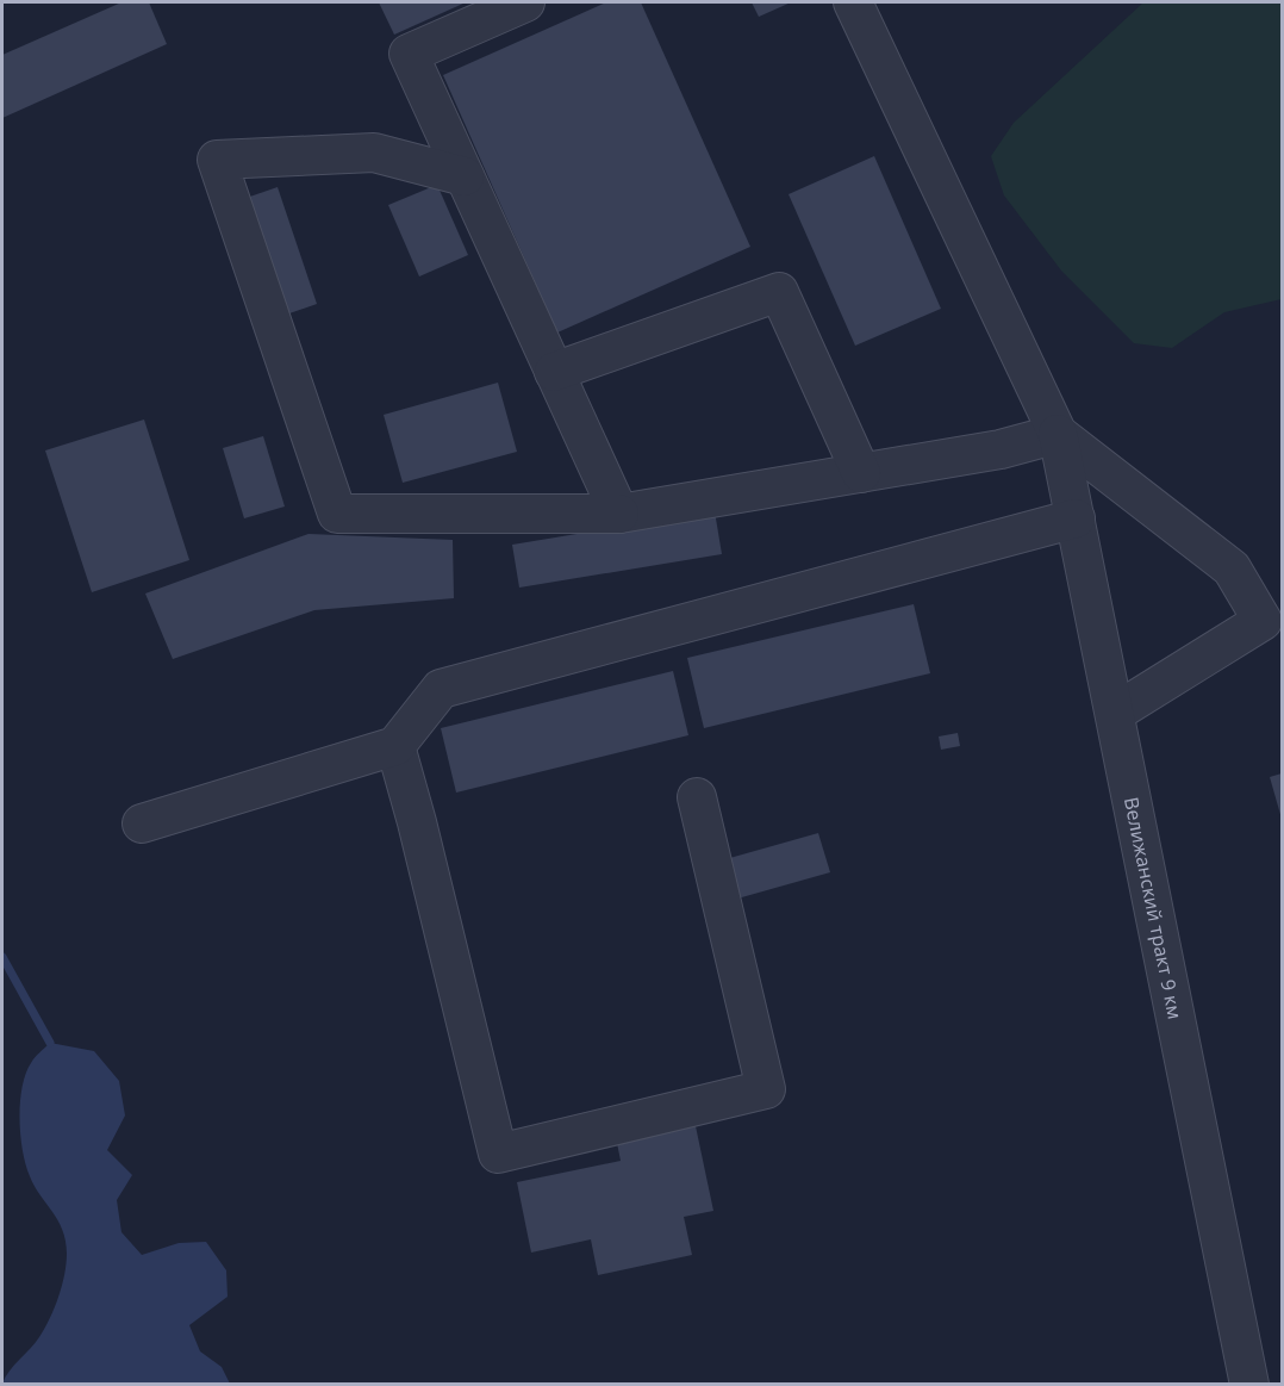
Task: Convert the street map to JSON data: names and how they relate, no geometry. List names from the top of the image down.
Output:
{
  "streets": {
    "street": ["Велижанский тракт 9 км"]
  }
}
